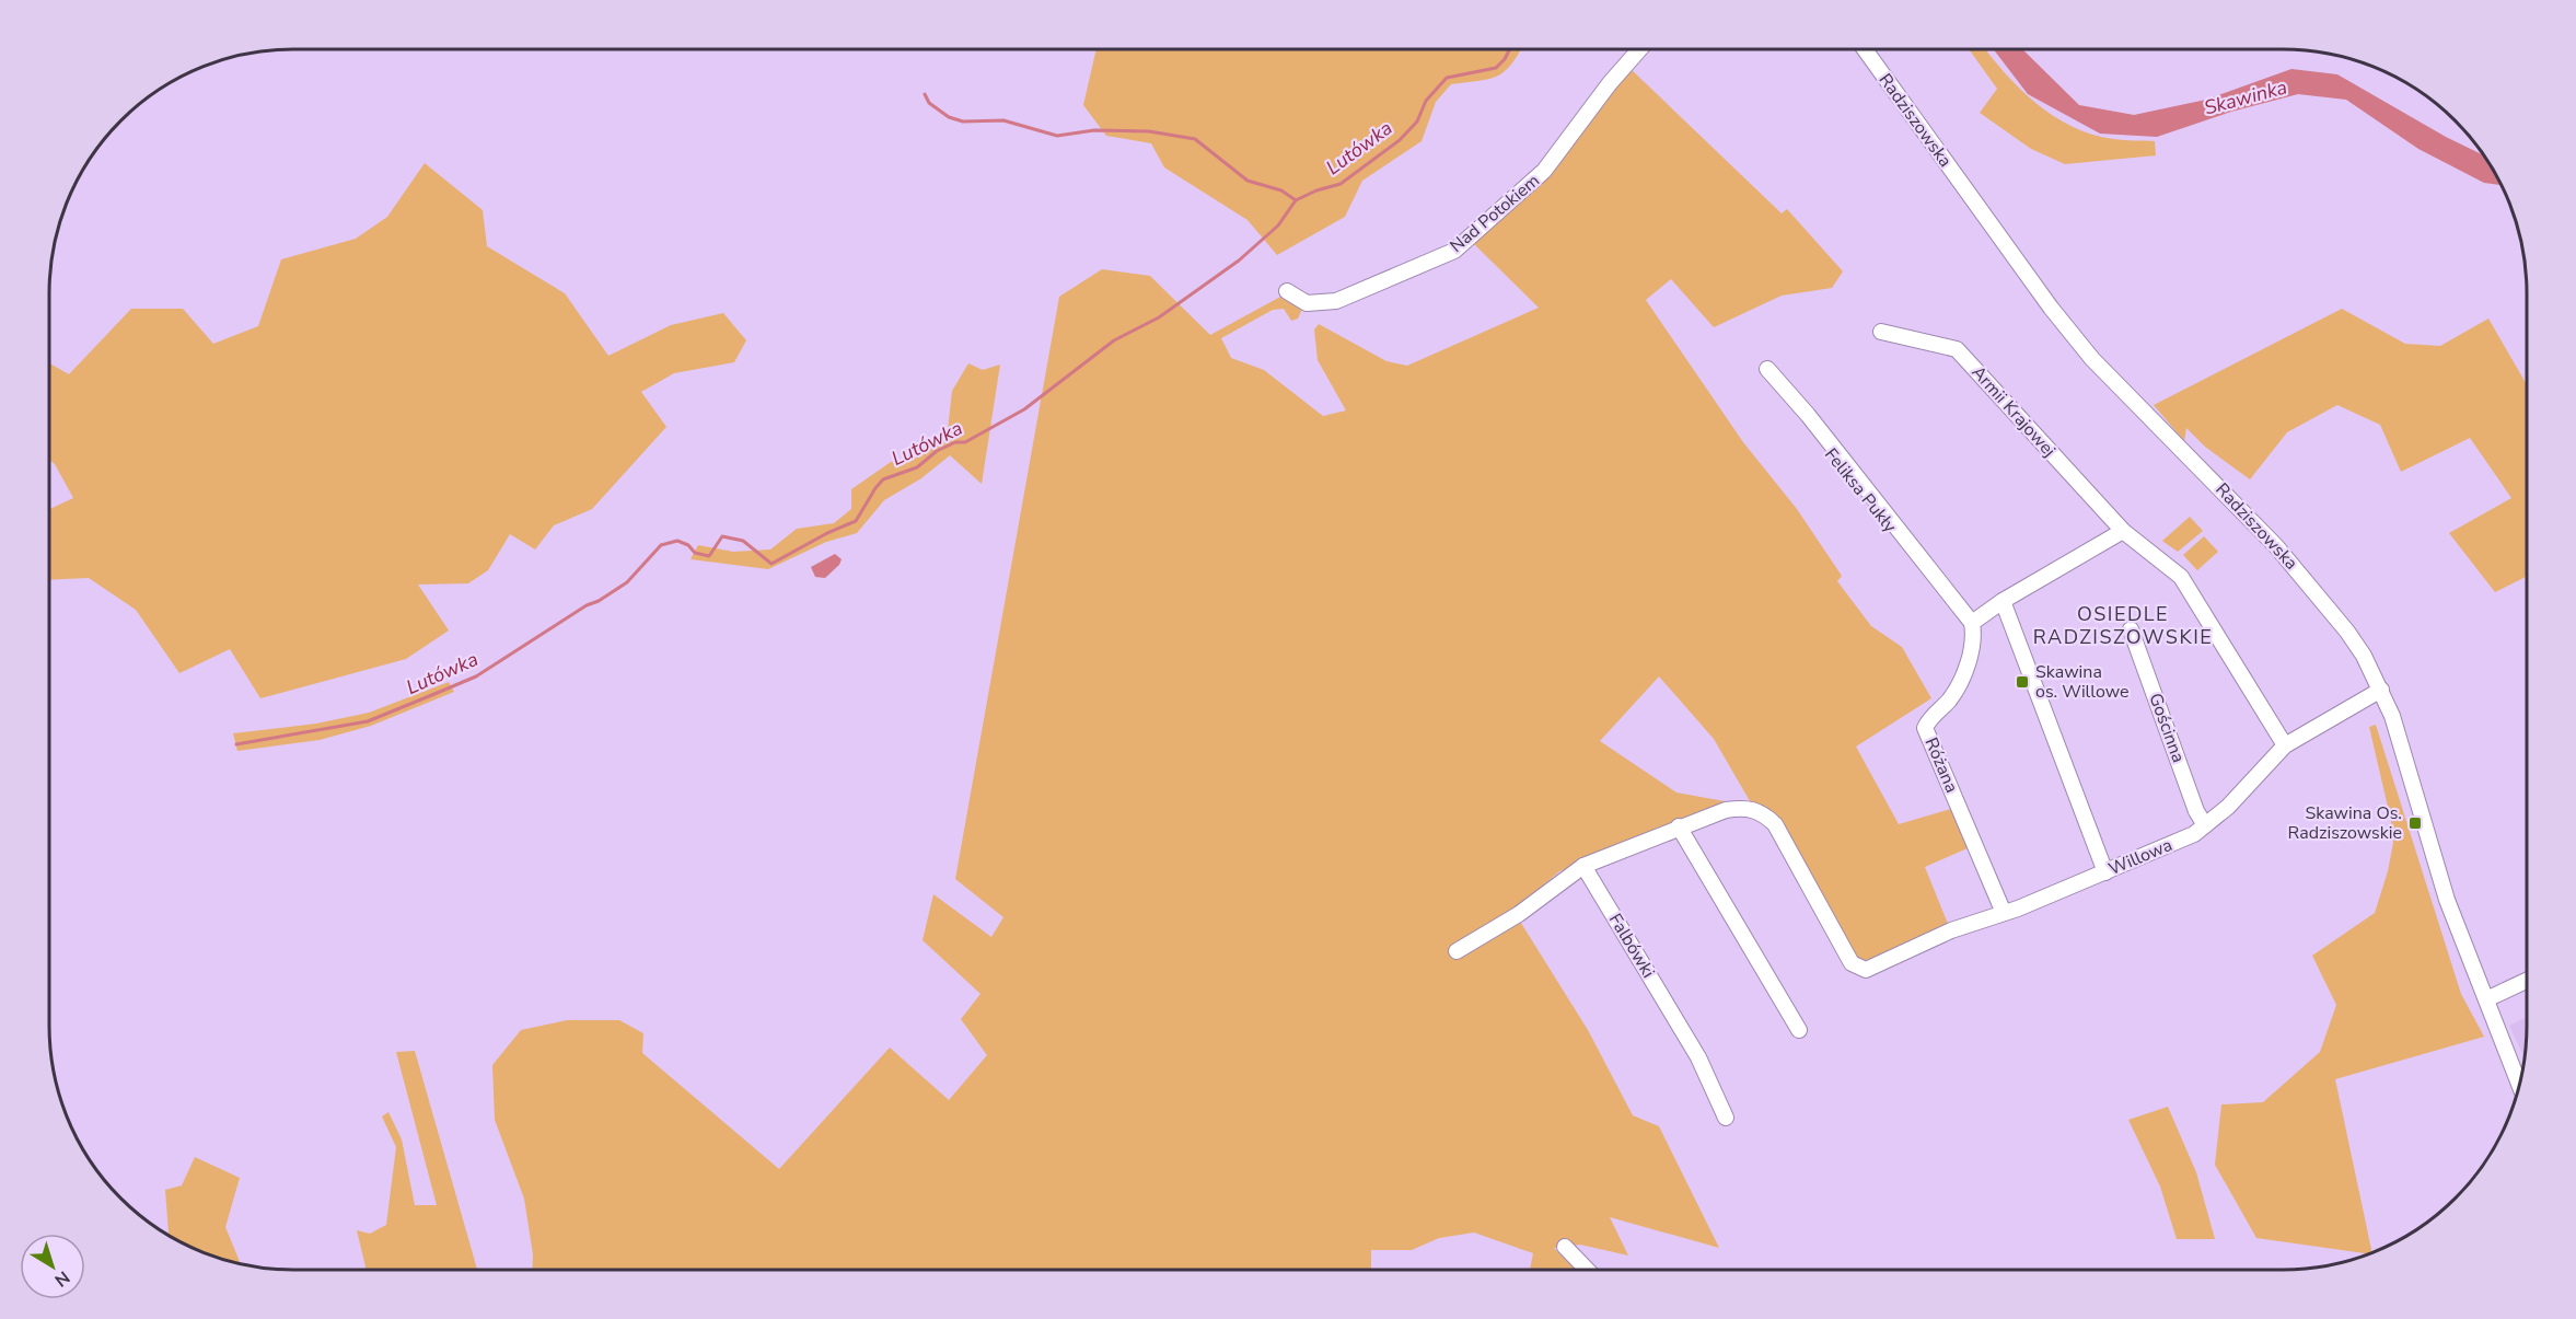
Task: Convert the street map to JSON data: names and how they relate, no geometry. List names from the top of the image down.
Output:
{
  "streets": {
    "street": [
      "Radziszowska",
      "Nad Potokiem",
      "Armii Krajowej",
      "Feliksa Pukły",
      "Gościnna",
      "Różana",
      "Willowa",
      "Falbówki"
    ]
  },
  "crossings": [
    ["Radziszowska", "Willowa"],
    ["Armii Krajowej", "Willowa"],
    ["Feliksa Pukły", "Różana"],
    ["Gościnna", "Willowa"],
    ["Różana", "Willowa"]
  ],
  "districts": ["OSIEDLE RADZISZOWSKIE"],
  "water": ["Skawinka", "Lutówka"],
  "places": {
    "transit": ["Skawina os. Willowe", "Skawina Os. Radziszowskie"]
  },
  "north": "bottom right"
}
